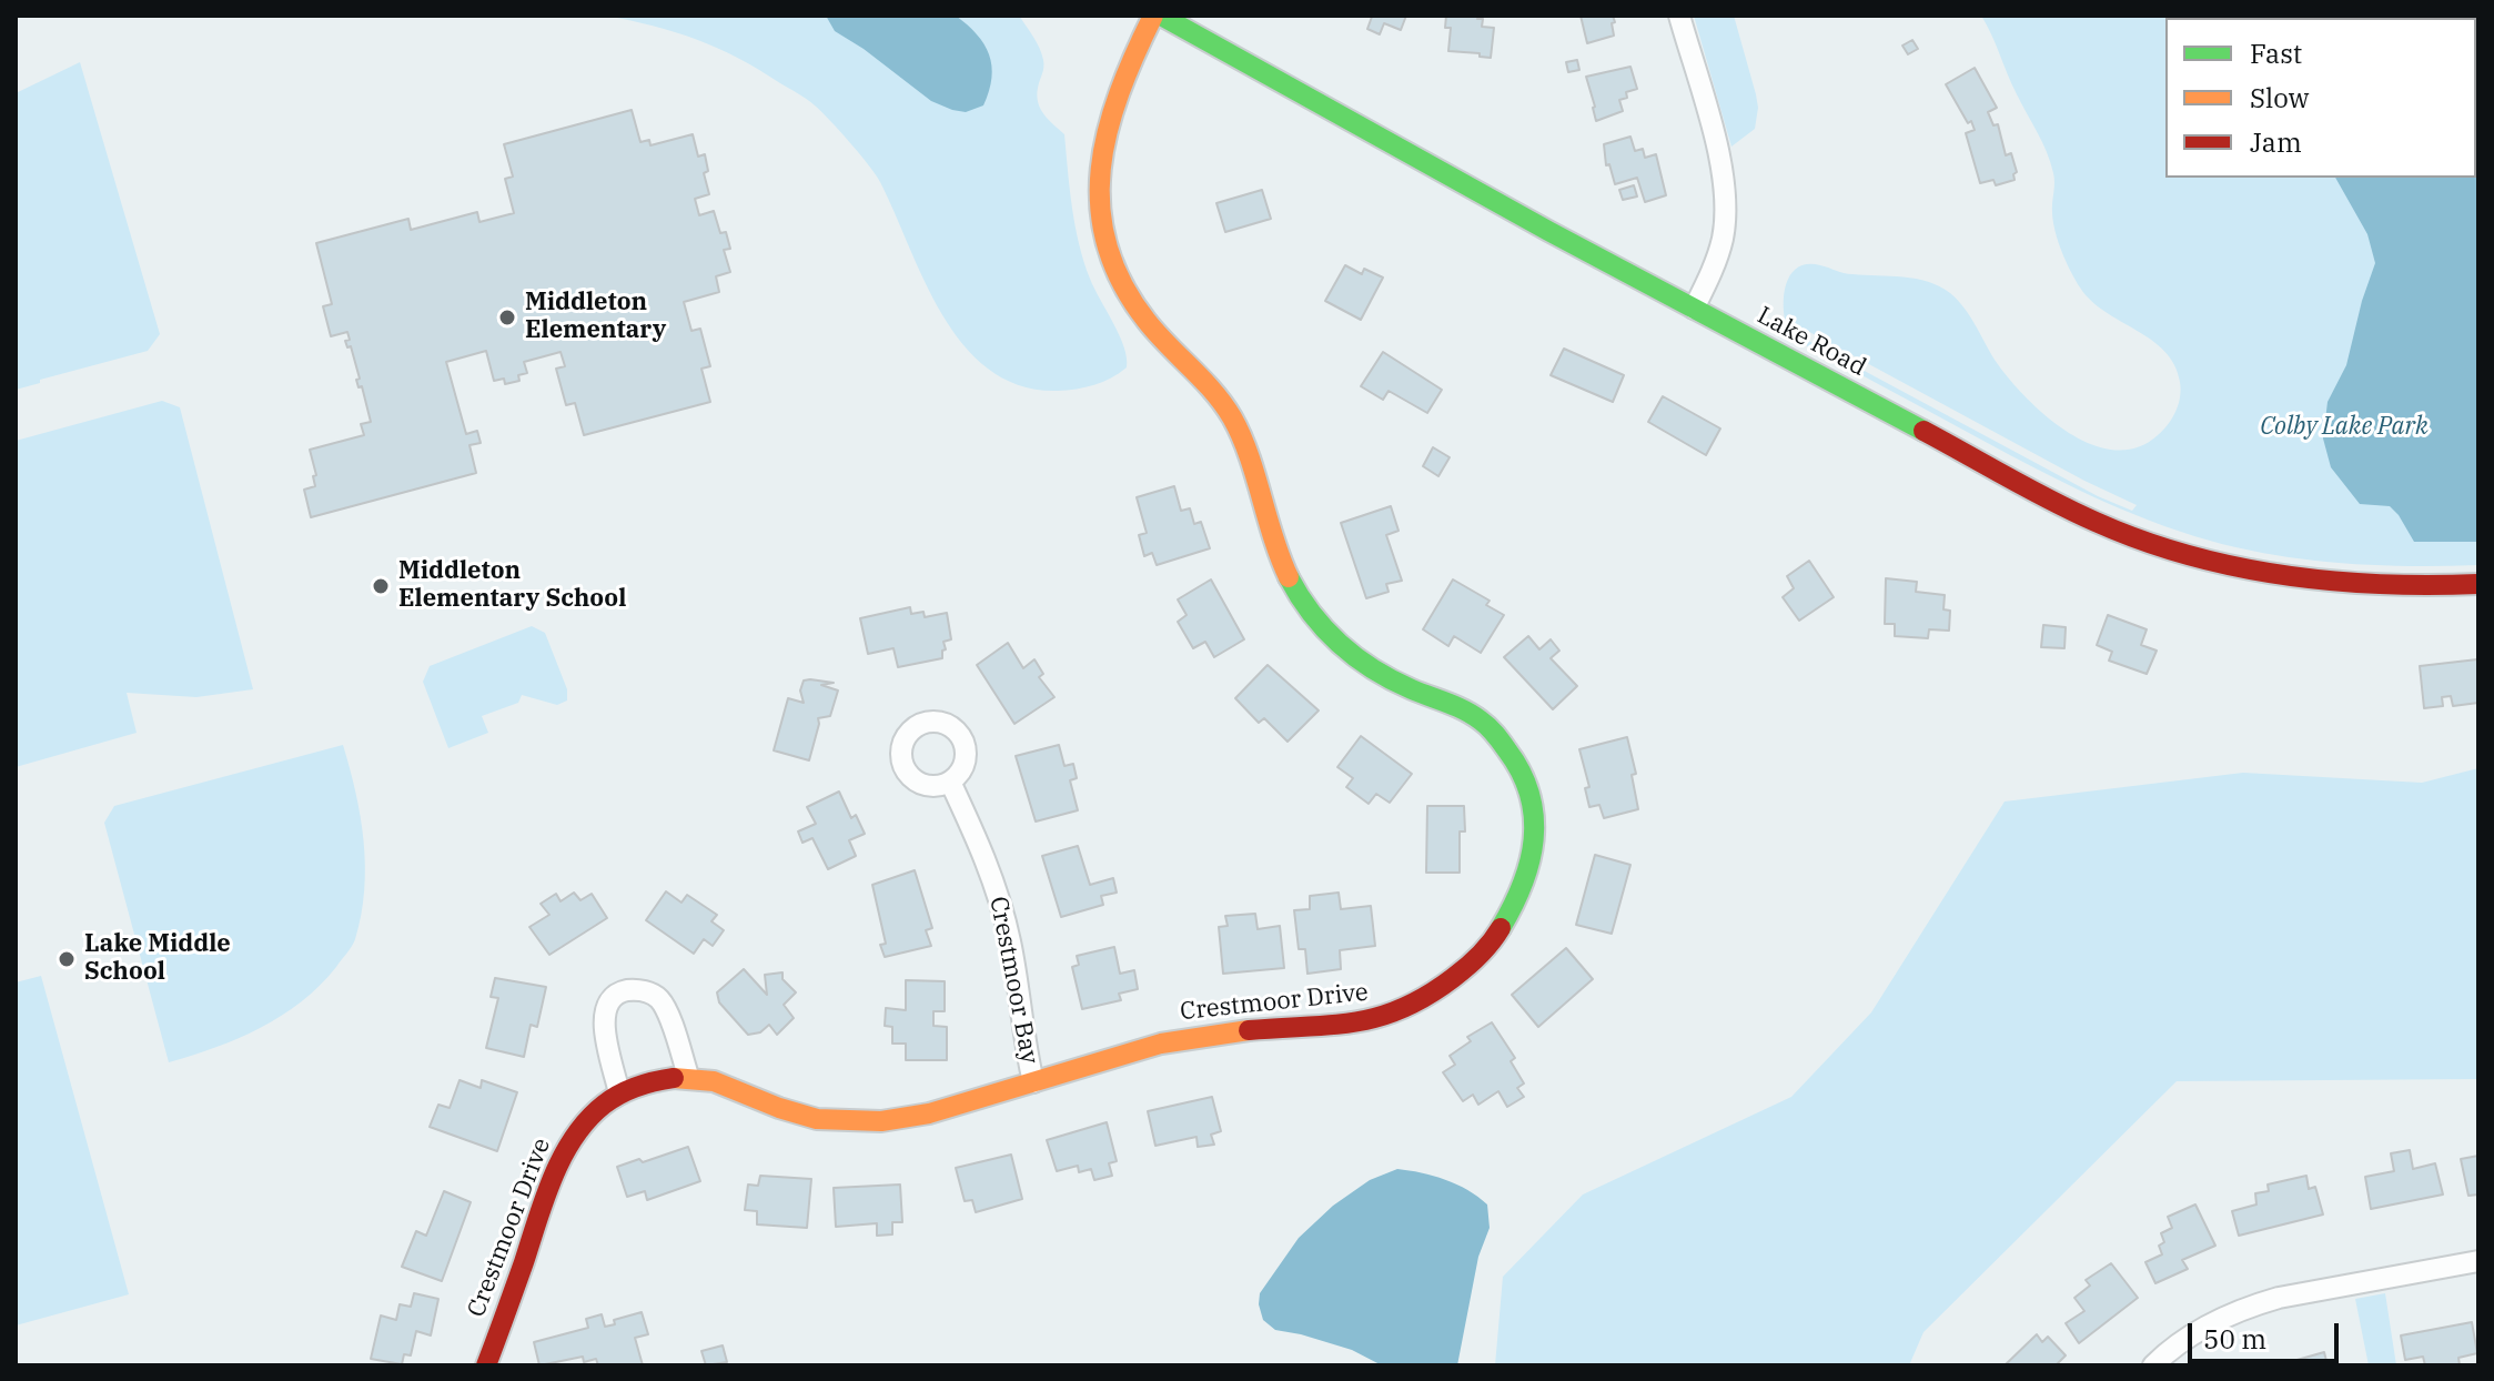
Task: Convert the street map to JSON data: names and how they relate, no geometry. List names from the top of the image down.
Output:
{
  "streets": {
    "street": ["Lake Road", "Crestmoor Bay", "Crestmoor Drive"]
  },
  "crossings": [
    ["Crestmoor Bay", "Crestmoor Drive"]
  ],
  "parks": ["Colby Lake Park"],
  "places": ["Middleton Elementary", "Middleton Elementary School", "Lake Middle School"],
  "legend": ["Fast", "Slow", "Jam"],
  "scale_bar": "50 m"
}
